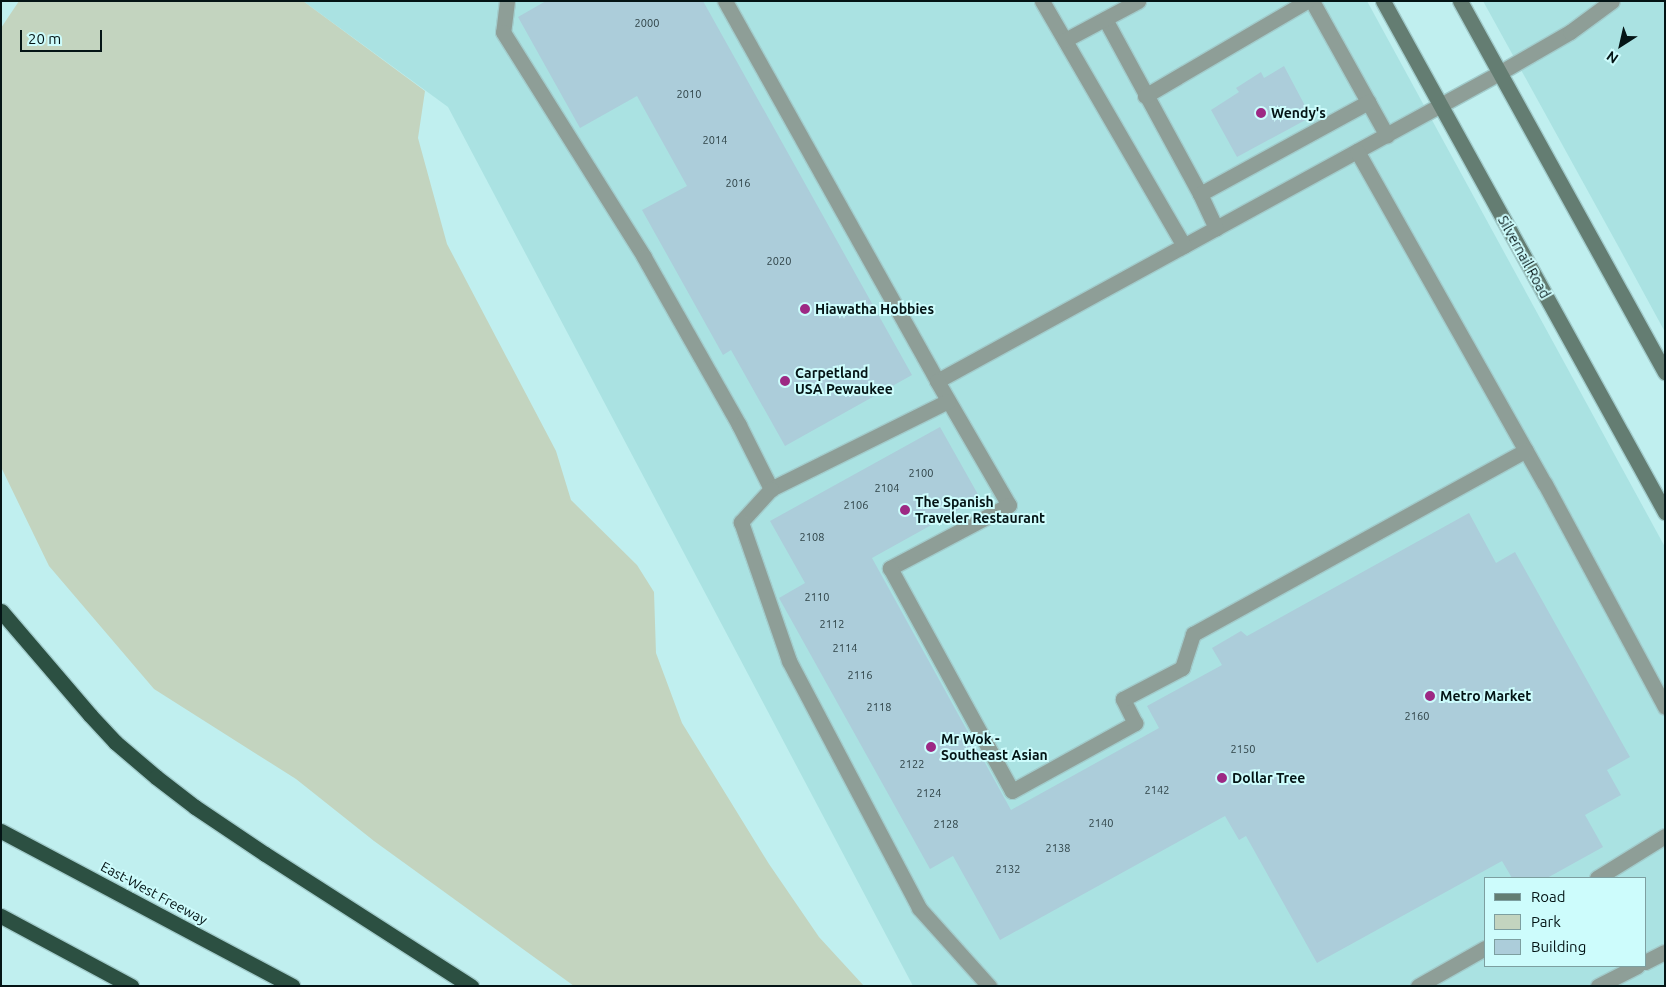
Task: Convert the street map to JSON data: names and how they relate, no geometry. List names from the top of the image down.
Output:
{
  "streets": {
    "highway": ["East-West Freeway"],
    "street": ["Silvernail Road"]
  },
  "places": [
    "Wendy's",
    "Hiawatha Hobbies",
    "Carpetland USA Pewaukee",
    "The Spanish Traveler Restaurant",
    "Metro Market",
    "Mr Wok - Southeast Asian",
    "Dollar Tree"
  ],
  "house_numbers": [
    "2000",
    "2010",
    "2014",
    "2016",
    "2020",
    "2100",
    "2104",
    "2106",
    "2108",
    "2110",
    "2112",
    "2114",
    "2116",
    "2118",
    "2160",
    "2150",
    "2122",
    "2142",
    "2124",
    "2140",
    "2128",
    "2138",
    "2132"
  ],
  "legend": ["Road", "Park", "Building"],
  "scale_bar": "20 m",
  "north": "bottom left"
}
